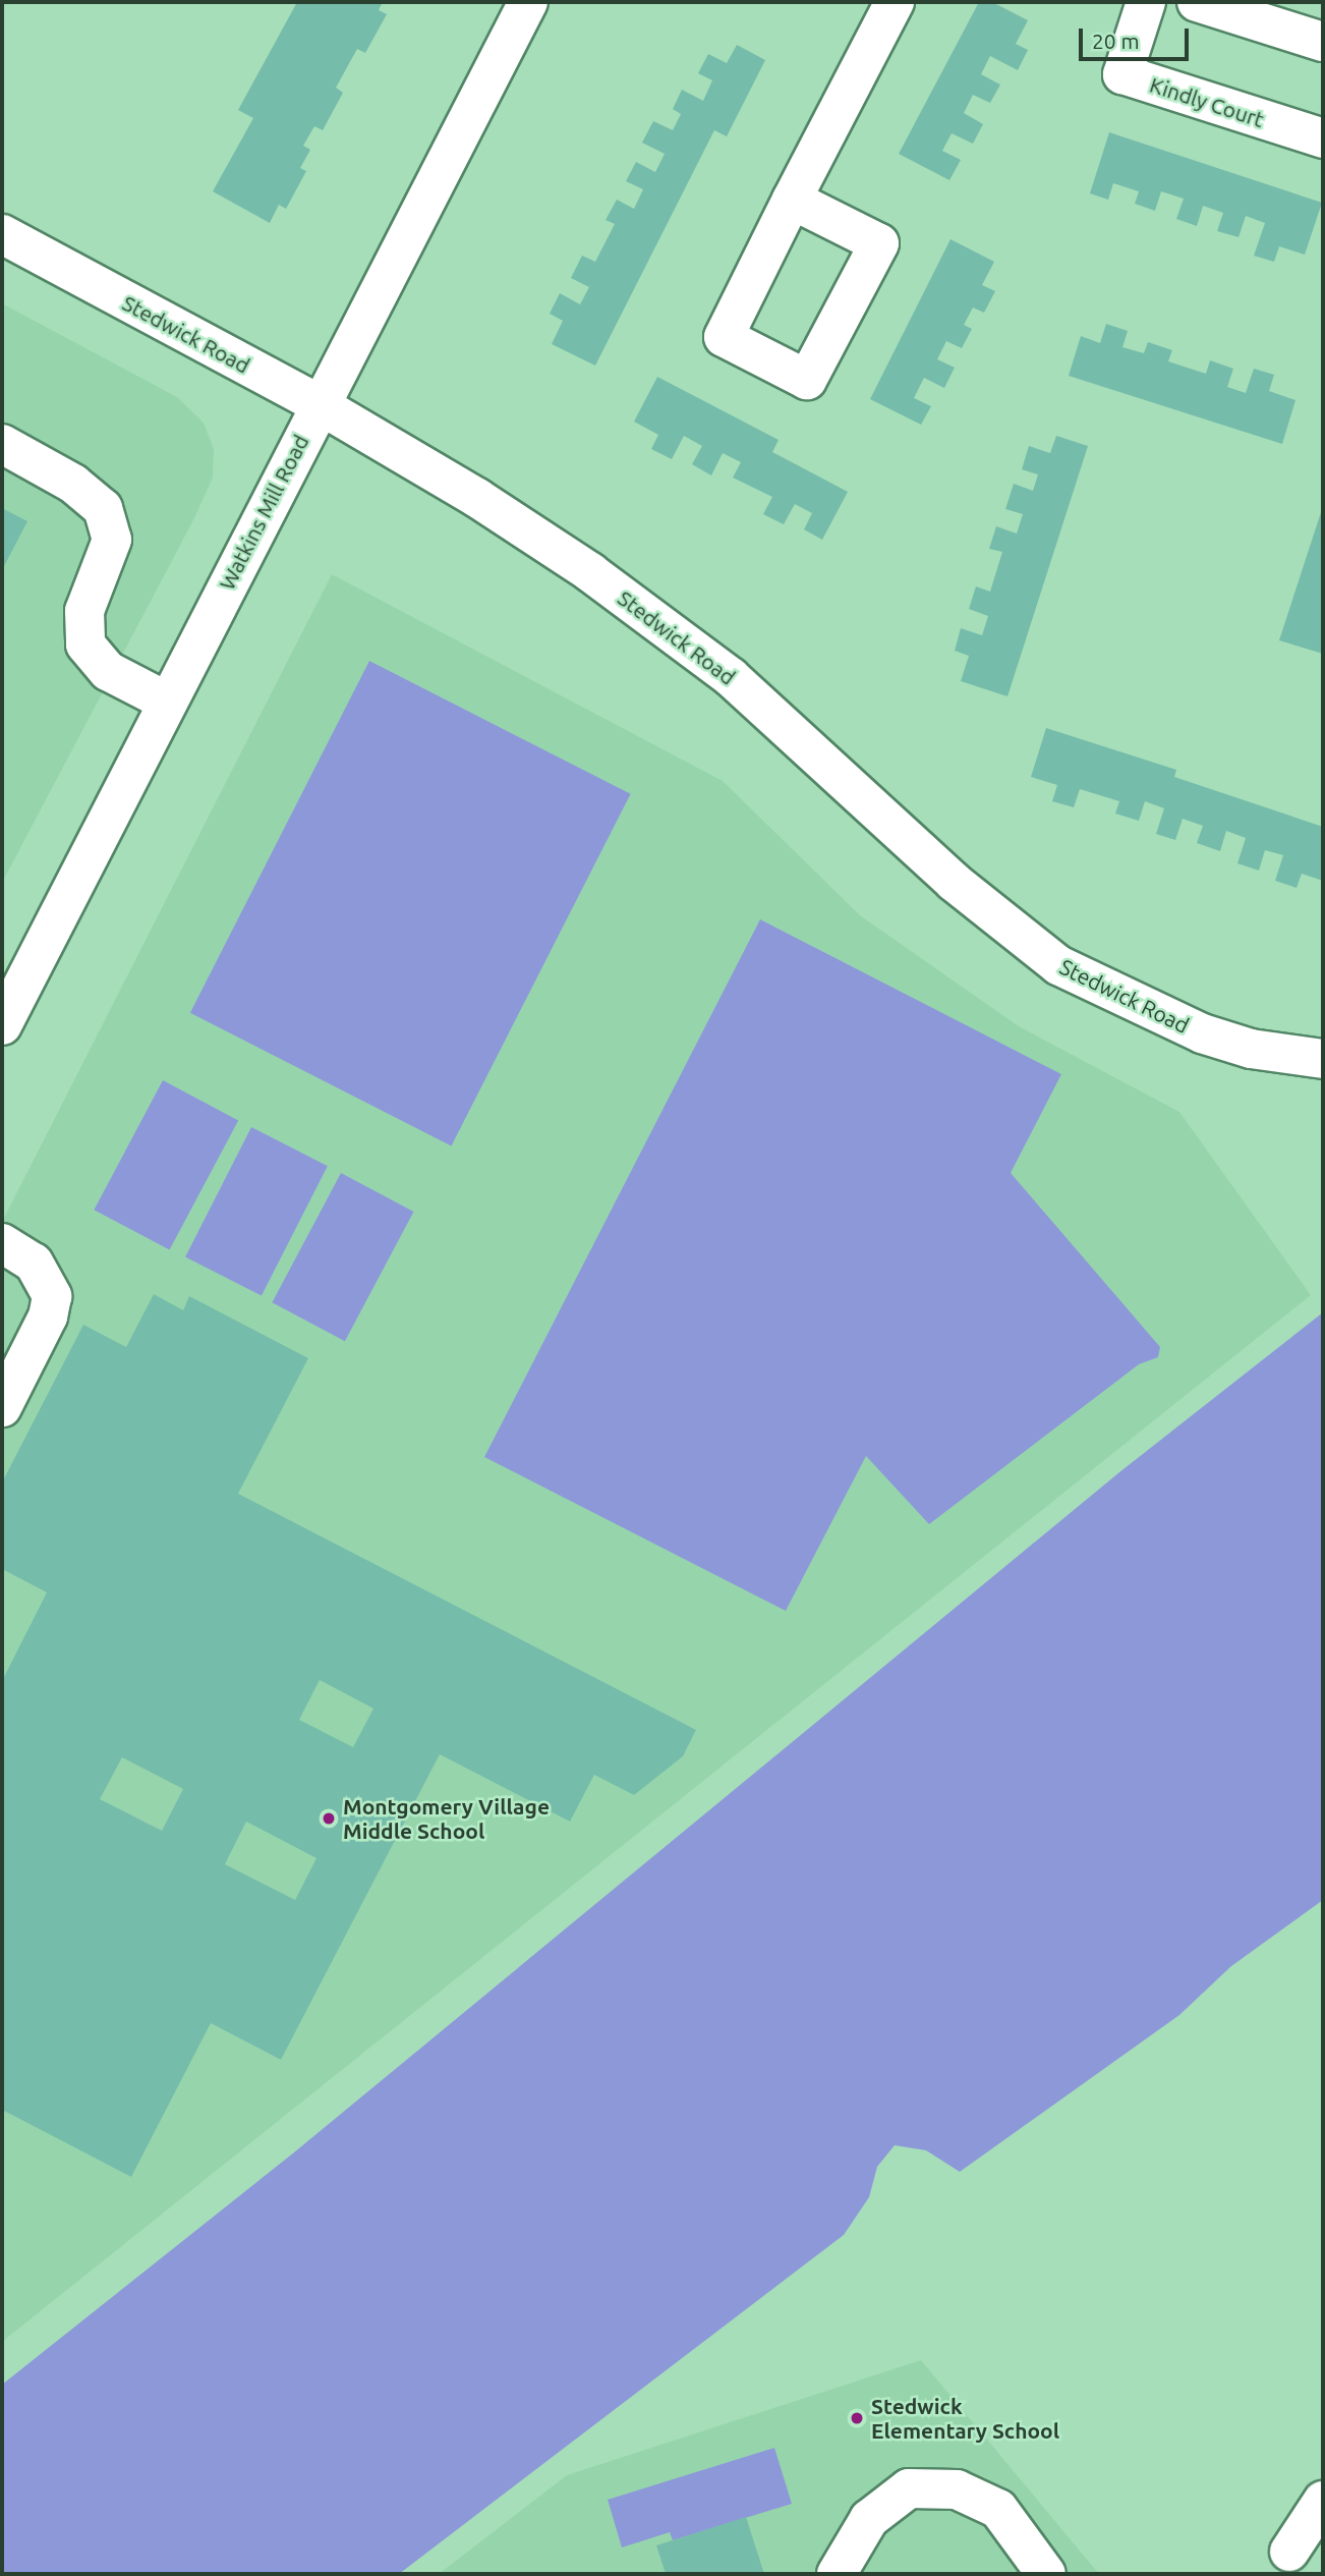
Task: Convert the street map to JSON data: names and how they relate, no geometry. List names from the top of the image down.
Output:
{
  "streets": {
    "street": ["Kindly Court", "Stedwick Road", "Watkins Mill Road"]
  },
  "crossings": [
    ["Stedwick Road", "Watkins Mill Road"]
  ],
  "places": ["Montgomery Village Middle School", "Stedwick Elementary School"],
  "scale_bar": "20 m"
}
